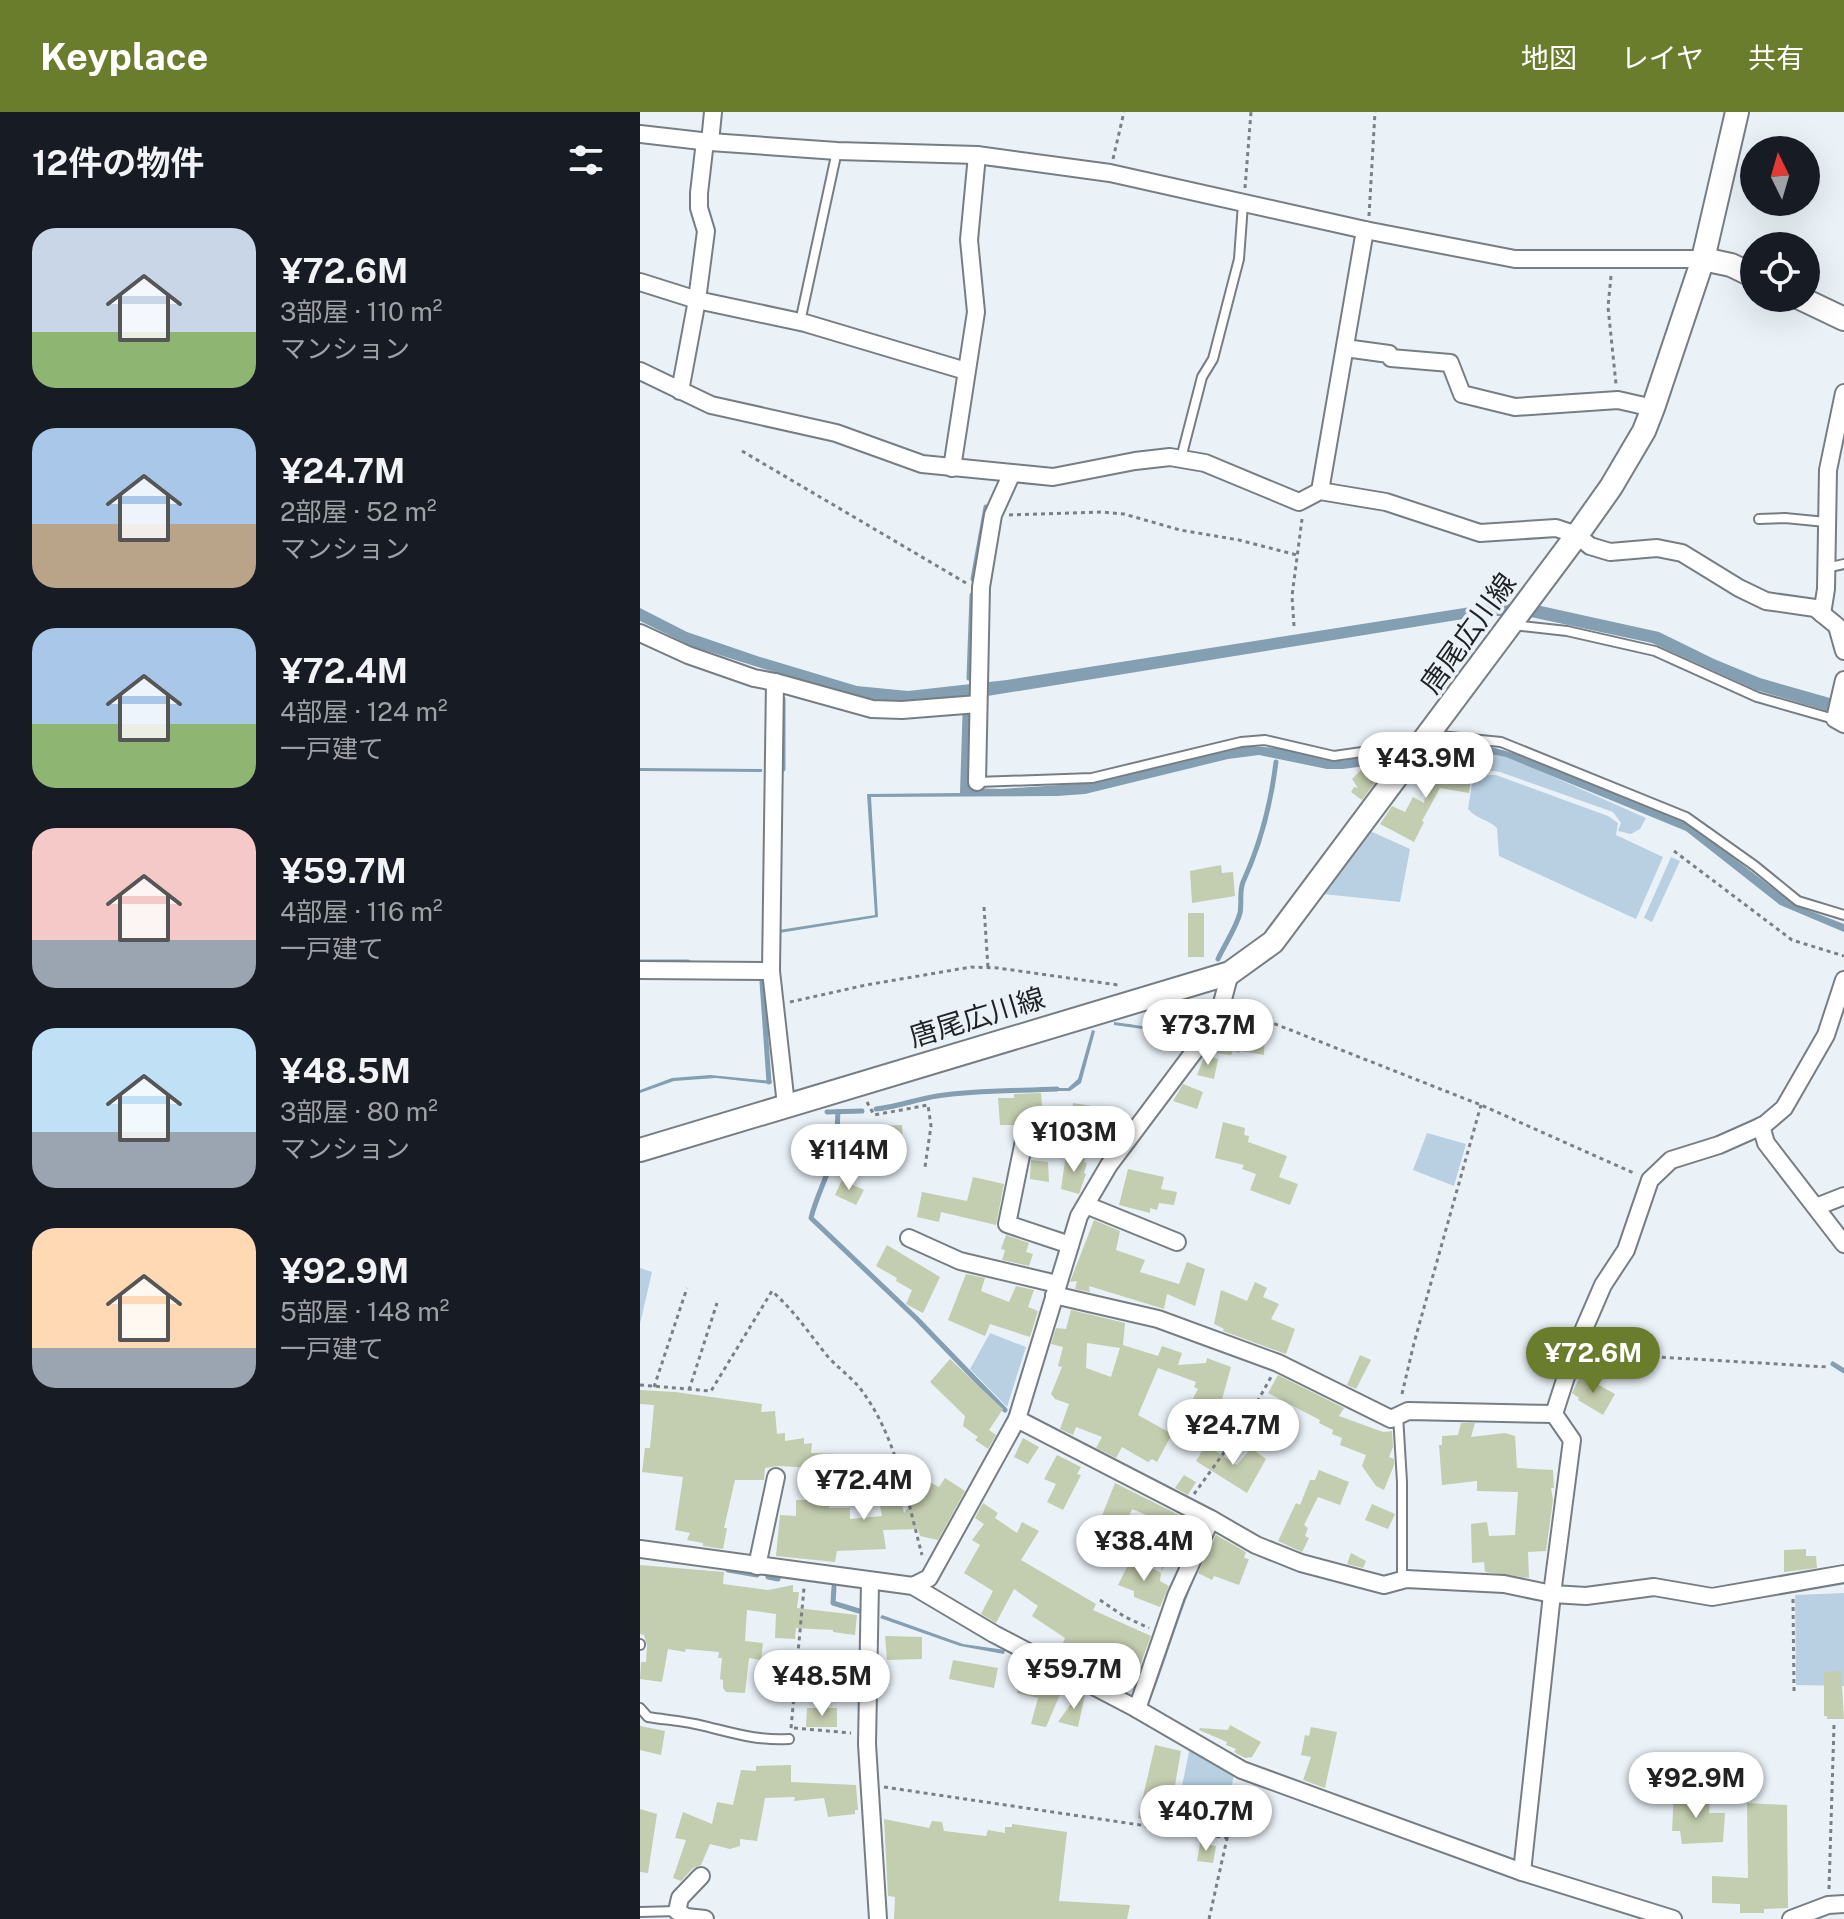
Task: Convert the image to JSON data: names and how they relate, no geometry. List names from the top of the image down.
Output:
{
  "streets": {
    "main road": ["唐尾広川線"]
  },
  "north": "top",
  "page": {
    "header": "Keyplace",
    "nav": ["地図", "レイヤ", "共有"],
    "heading": "12件の物件",
    "list": [
      {
        "name": "¥72.6M",
        "note": "3部屋 · 110 m² · マンション"
      },
      {
        "name": "¥24.7M",
        "note": "2部屋 · 52 m² · マンション"
      },
      {
        "name": "¥72.4M",
        "note": "4部屋 · 124 m² · 一戸建て"
      },
      {
        "name": "¥59.7M",
        "note": "4部屋 · 116 m² · 一戸建て"
      },
      {
        "name": "¥48.5M",
        "note": "3部屋 · 80 m² · マンション"
      },
      {
        "name": "¥92.9M",
        "note": "5部屋 · 148 m² · 一戸建て"
      }
    ],
    "price": [
      "¥43.9M",
      "¥73.7M",
      "¥103M",
      "¥114M",
      "¥72.6M",
      "¥24.7M",
      "¥72.4M",
      "¥38.4M",
      "¥59.7M",
      "¥48.5M",
      "¥92.9M",
      "¥40.7M"
    ]
  }
}
